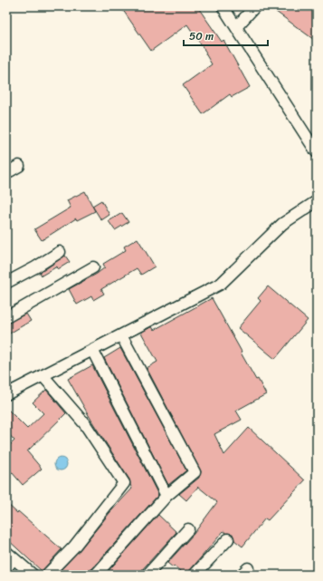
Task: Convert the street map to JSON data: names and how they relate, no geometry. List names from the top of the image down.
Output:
{
  "scale_bar": "50 m"
}
